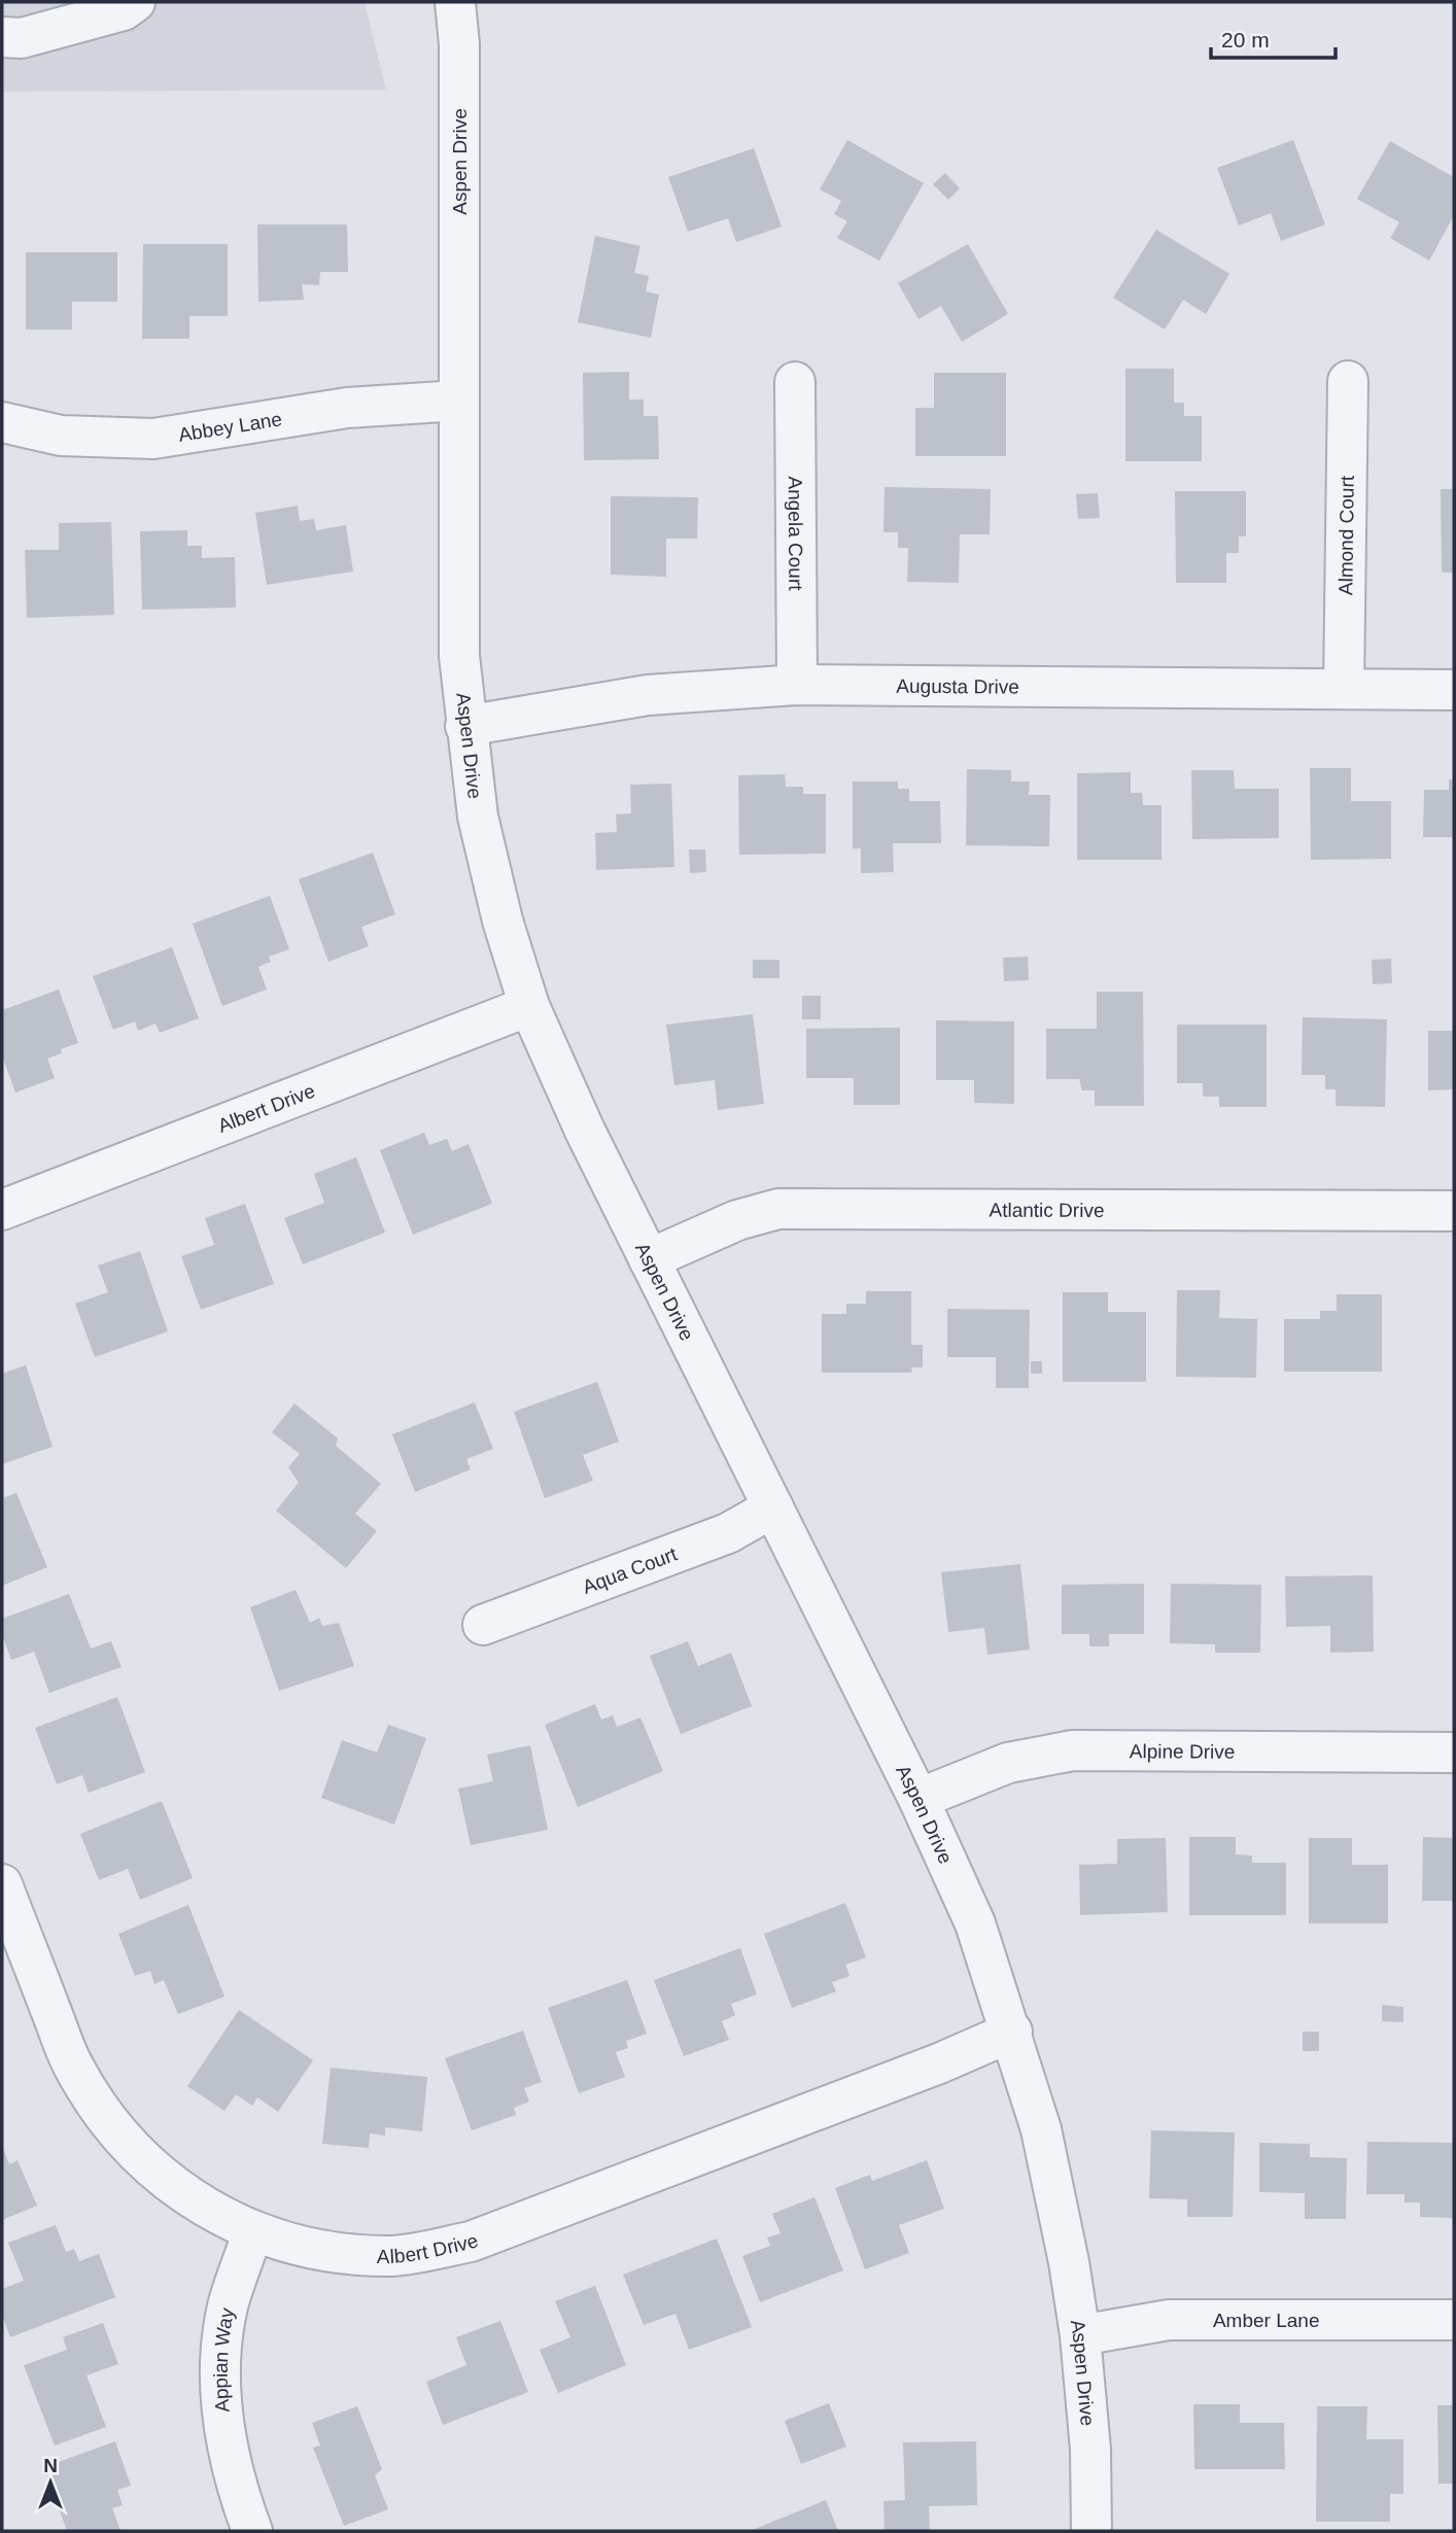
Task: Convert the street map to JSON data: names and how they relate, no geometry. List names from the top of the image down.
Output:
{
  "streets": {
    "street": [
      "Aspen Drive",
      "Abbey Lane",
      "Angela Court",
      "Almond Court",
      "Augusta Drive",
      "Albert Drive",
      "Atlantic Drive",
      "Aqua Court",
      "Alpine Drive",
      "Amber Lane",
      "Appian Way"
    ]
  },
  "crossings": [
    ["Aspen Drive", "Abbey Lane"],
    ["Aspen Drive", "Augusta Drive"],
    ["Aspen Drive", "Albert Drive"],
    ["Aspen Drive", "Atlantic Drive"],
    ["Aspen Drive", "Aqua Court"],
    ["Aspen Drive", "Alpine Drive"],
    ["Aspen Drive", "Amber Lane"],
    ["Angela Court", "Augusta Drive"],
    ["Almond Court", "Augusta Drive"],
    ["Albert Drive", "Appian Way"]
  ],
  "scale_bar": "20 m",
  "north": "top"
}
